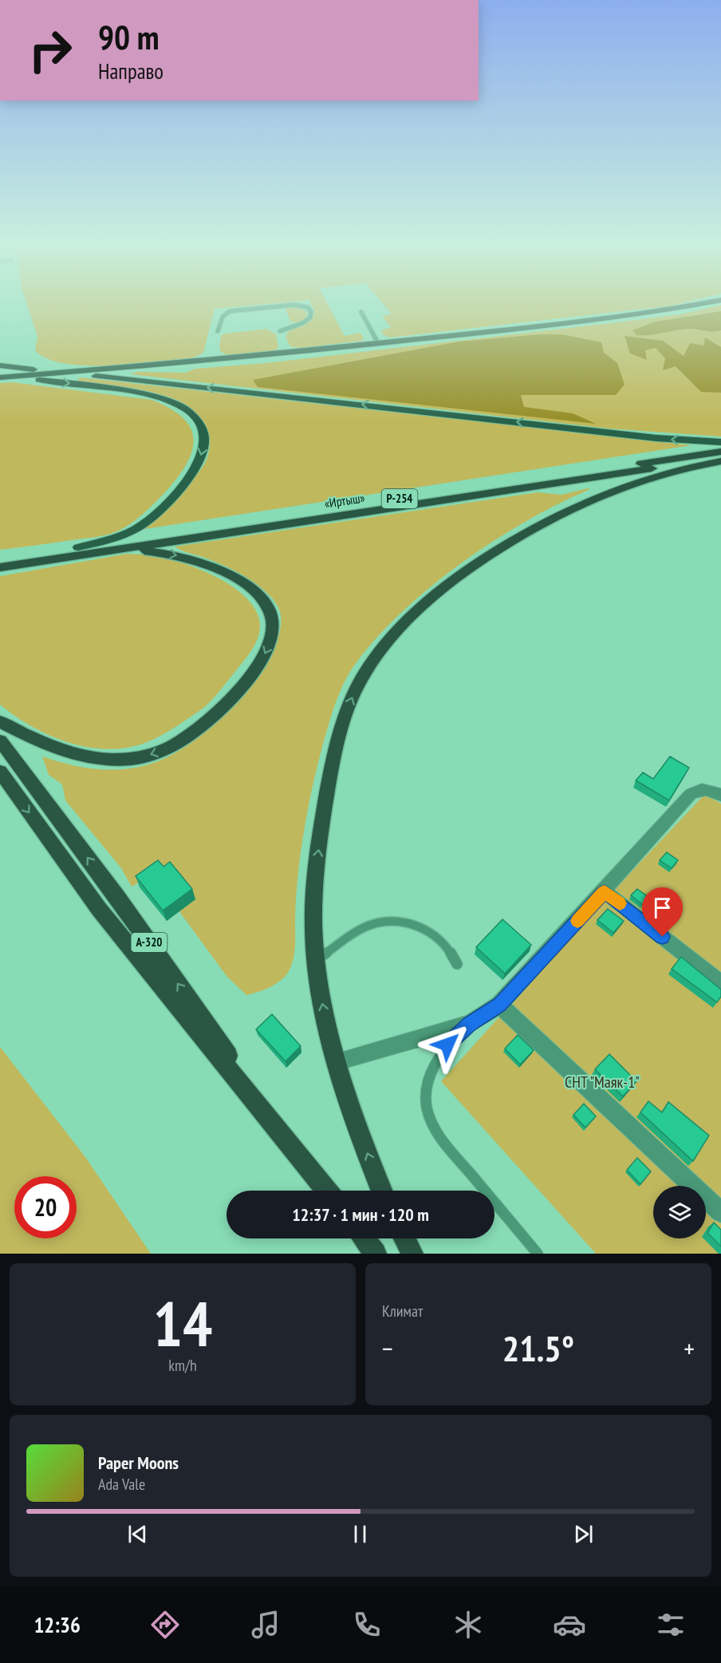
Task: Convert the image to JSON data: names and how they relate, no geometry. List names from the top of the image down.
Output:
{
  "streets": {
    "highway": ["Р-254", "«Иртыш»", "А-320"]
  },
  "parks": ["СНТ \"Маяк-1\""],
  "page": {
    "turn": ["90 m", "Направо"],
    "limit": "20",
    "trip": "12:37 · 1 мин · 120 m",
    "tile": [
      ["14", "km/h"],
      "Климат"
    ],
    "heat": ["−", "21.5°", "+"],
    "song": ["Paper Moons", "Ada Vale"],
    "tabs": "12:36"
  }
}
